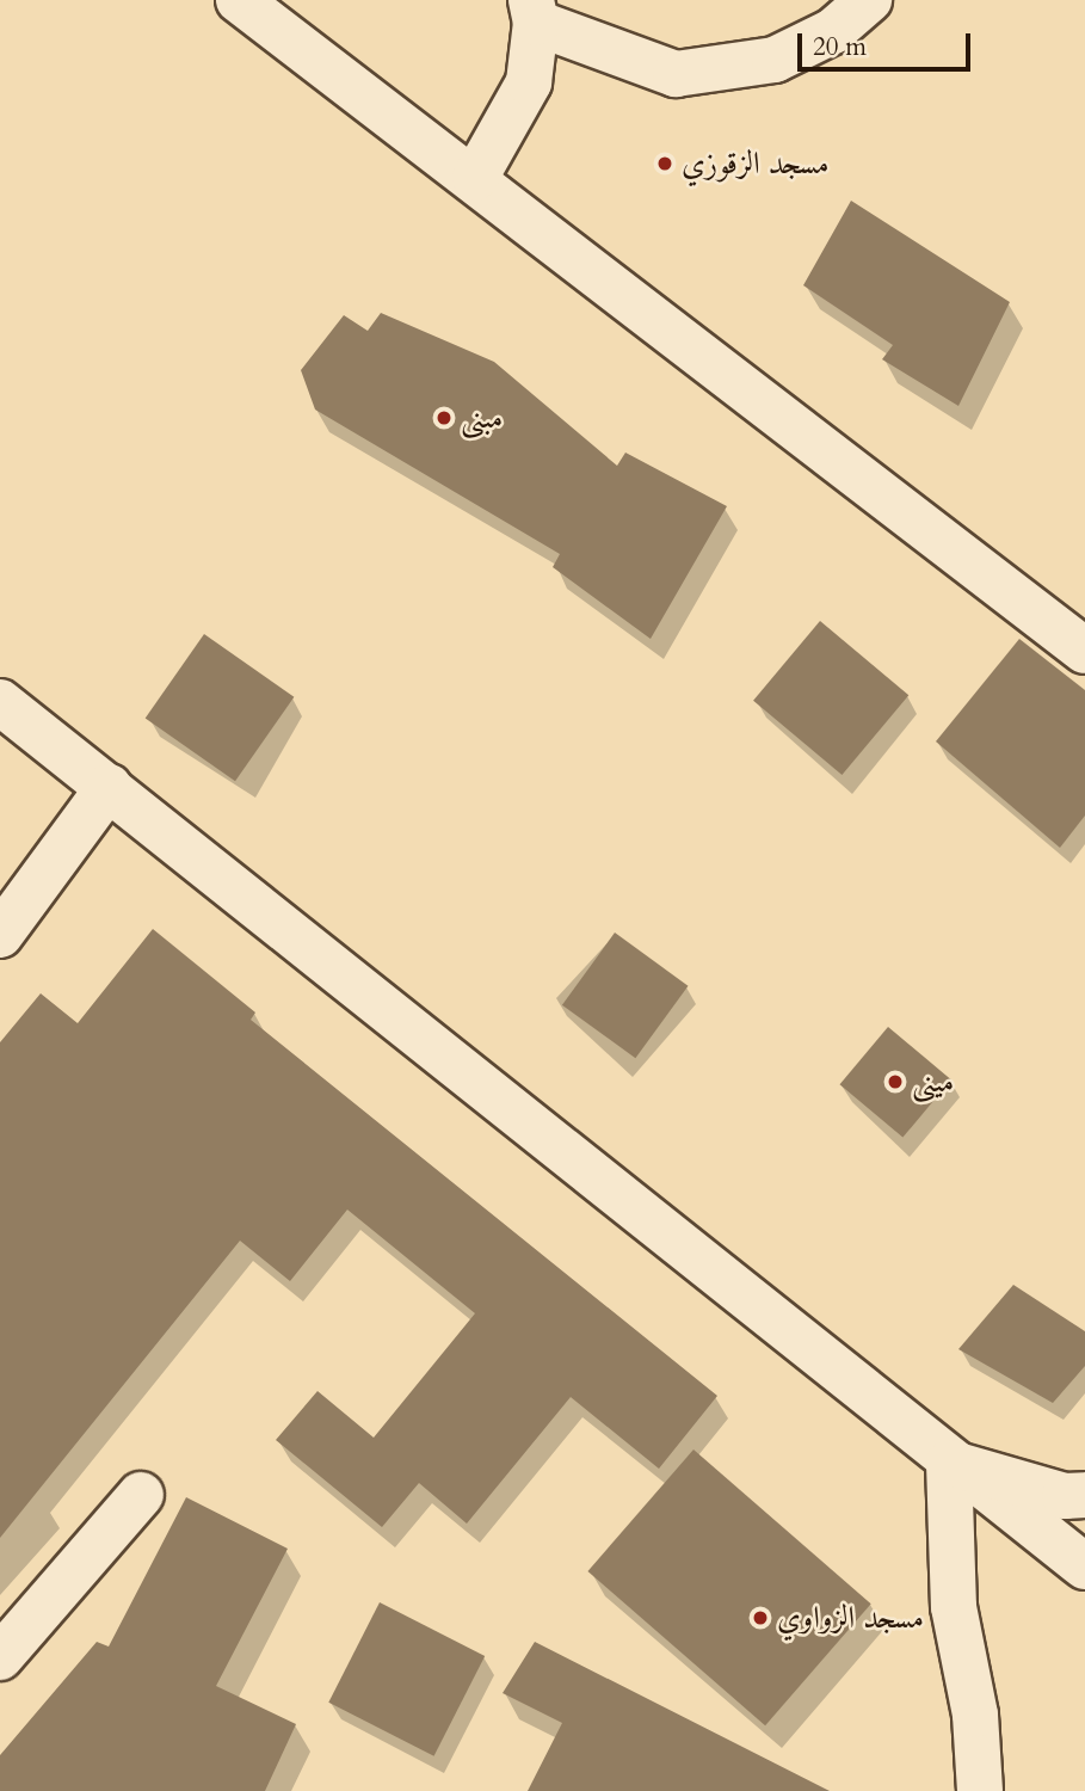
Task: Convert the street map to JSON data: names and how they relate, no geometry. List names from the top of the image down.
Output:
{
  "places": [
    "مسجد الزقوزي",
    "مبنى",
    "مينى",
    "مسجد الزواوي"
  ],
  "scale_bar": "20 m"
}
